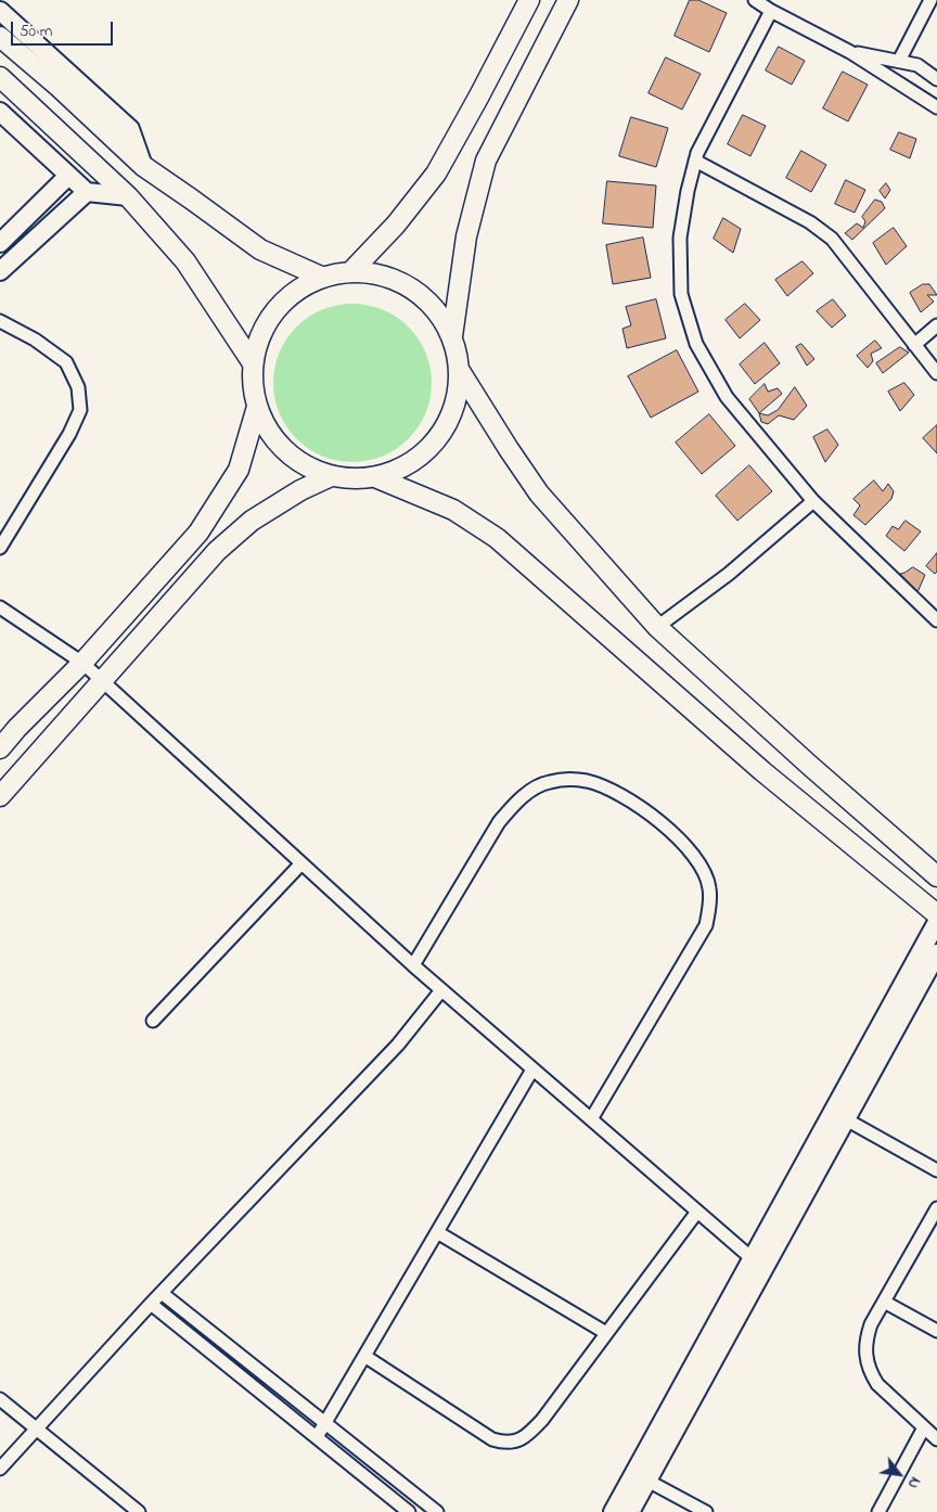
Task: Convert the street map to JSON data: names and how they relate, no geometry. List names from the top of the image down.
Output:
{
  "scale_bar": "50 m",
  "north": "bottom right"
}
